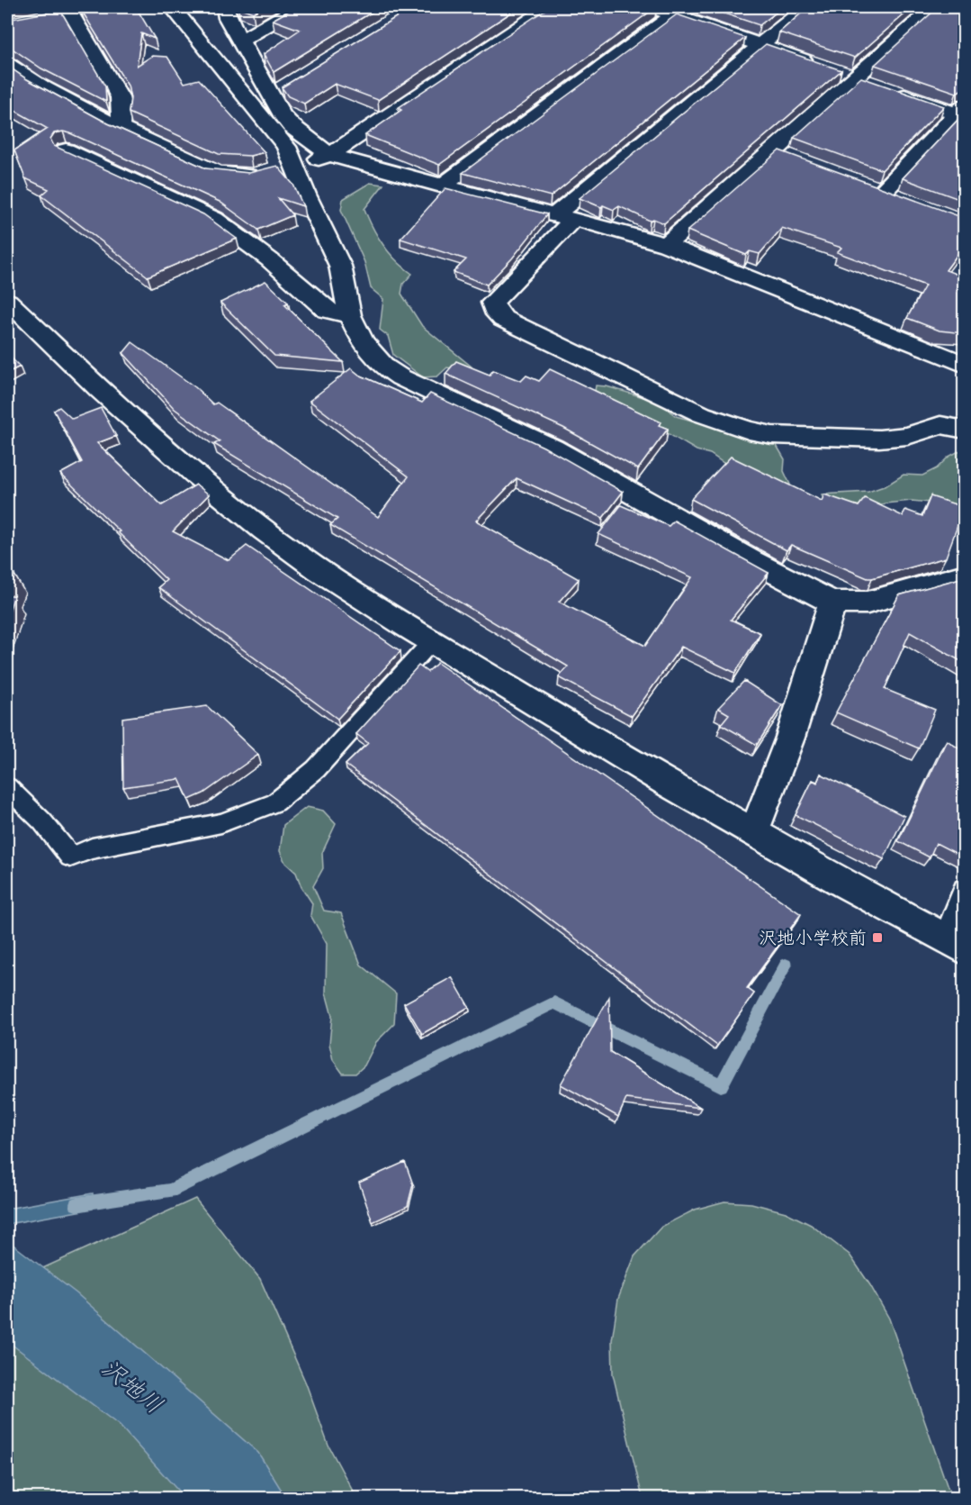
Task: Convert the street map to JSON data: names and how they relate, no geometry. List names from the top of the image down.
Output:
{
  "water": ["沢地川"],
  "places": {
    "transit": ["沢地小学校前"]
  }
}
